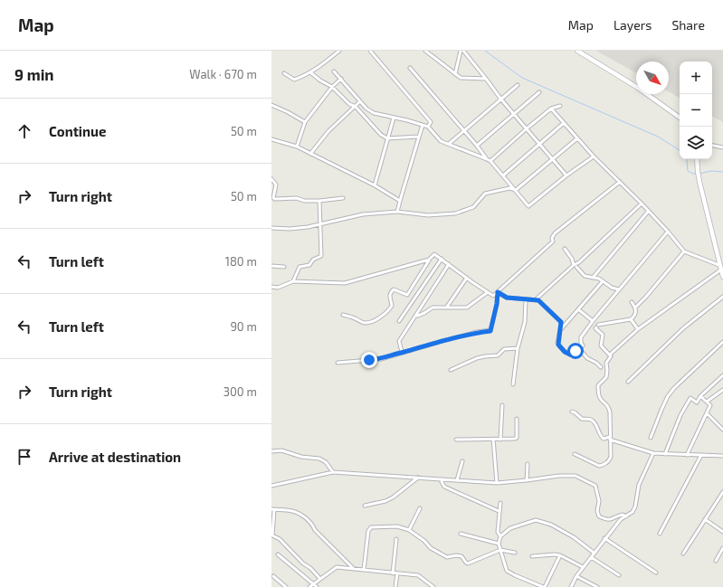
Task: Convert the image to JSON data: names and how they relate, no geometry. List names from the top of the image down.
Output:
{
  "north": "bottom right",
  "page": {
    "header": "Map",
    "nav": ["Map", "Layers", "Share"],
    "heading": ["9 min", "Walk · 670 m"],
    "map_buttons": ["+", "−"],
    "list": [
      ["Continue", "50 m"],
      ["Turn right", "50 m"],
      ["Turn left", "180 m"],
      ["Turn left", "90 m"],
      ["Turn right", "300 m"],
      "Arrive at destination"
    ]
  }
}
